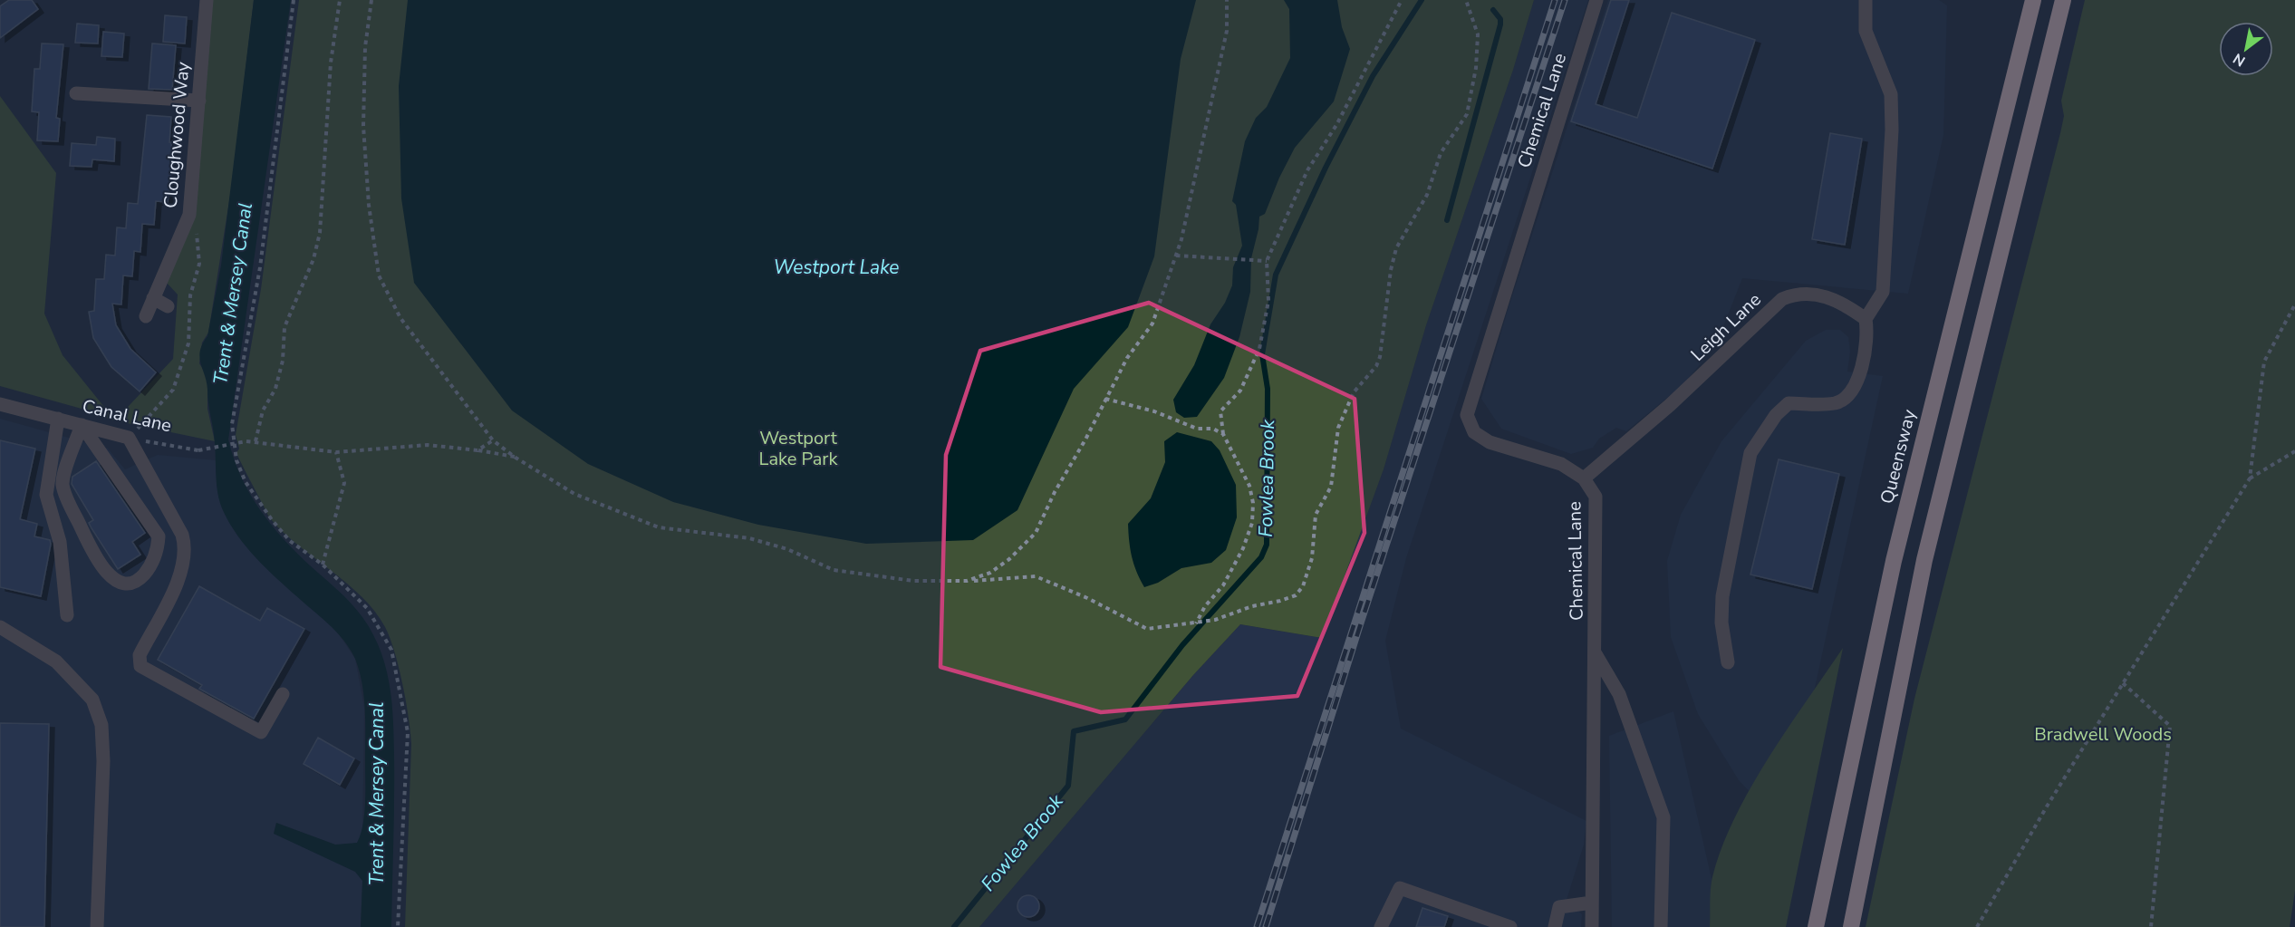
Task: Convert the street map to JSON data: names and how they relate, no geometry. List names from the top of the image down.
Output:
{
  "streets": {
    "highway": ["Queensway"],
    "street": [
      "Chemical Lane",
      "Cloughwood Way",
      "Leigh Lane",
      "Canal Lane"
    ]
  },
  "crossings": [
    ["Chemical Lane", "Leigh Lane"]
  ],
  "water": ["Westport Lake", "Trent & Mersey Canal", "Fowlea Brook"],
  "parks": ["Westport Lake Park", "Bradwell Woods"],
  "north": "bottom left"
}
